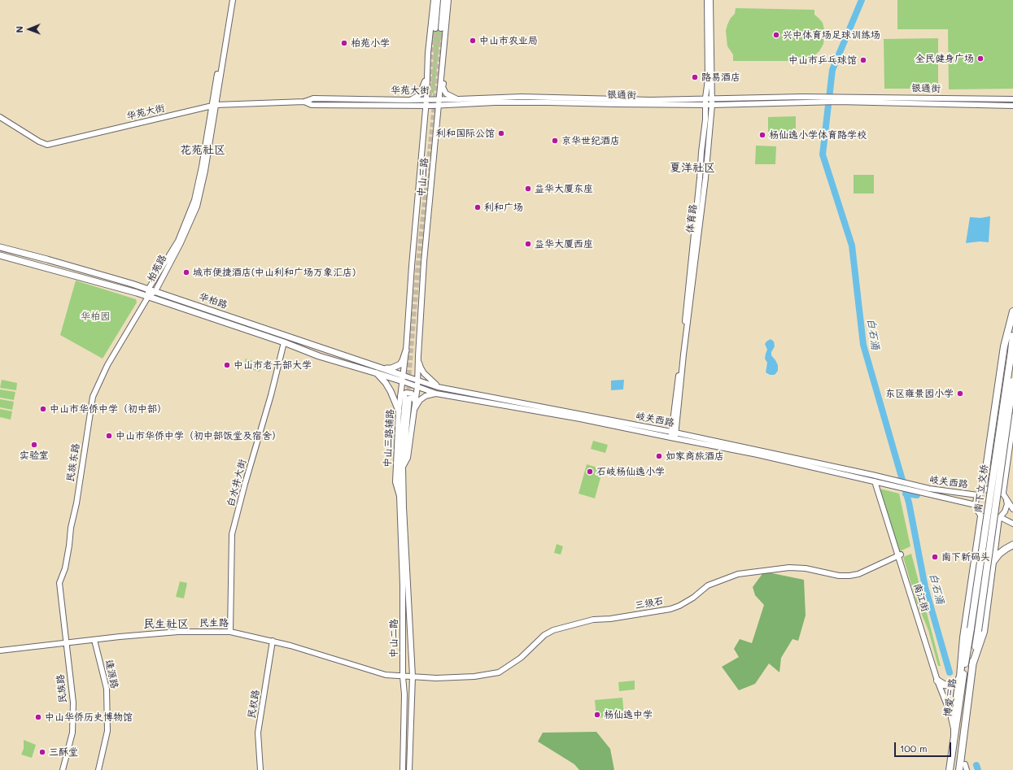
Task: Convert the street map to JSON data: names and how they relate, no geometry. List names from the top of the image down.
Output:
{
  "streets": {
    "highway": ["南下立交桥", "博爱三路"],
    "main road": ["华柏路"],
    "street": [
      "银通街",
      "华苑大街",
      "中山三路",
      "体育路",
      "柏苑路",
      "岐关西路",
      "中山三路辅路",
      "民族东路",
      "白水井大街",
      "南江街",
      "三级石",
      "民生路",
      "中山二路",
      "逢源路",
      "民族路",
      "民权路"
    ]
  },
  "crossings": [
    ["银通街", "华苑大街"],
    ["银通街", "中山三路"],
    ["银通街", "体育路"],
    ["华苑大街", "中山三路"],
    ["华苑大街", "体育路"],
    ["华苑大街", "柏苑路"],
    ["中山三路", "华柏路"],
    ["中山三路", "中山三路辅路"],
    ["体育路", "岐关西路"],
    ["柏苑路", "华柏路"],
    ["柏苑路", "民族东路"],
    ["华柏路", "岐关西路"],
    ["华柏路", "中山三路辅路"],
    ["华柏路", "民族东路"],
    ["华柏路", "白水井大街"],
    ["岐关西路", "中山三路辅路"],
    ["岐关西路", "南江街"],
    ["民族东路", "民生路"],
    ["民族东路", "民族路"],
    ["白水井大街", "民生路"],
    ["南下立交桥", "博爱三路"],
    ["南江街", "三级石"],
    ["三级石", "民生路"],
    ["三级石", "中山二路"],
    ["民生路", "中山二路"],
    ["民生路", "逢源路"],
    ["民生路", "民族路"],
    ["民生路", "民权路"]
  ],
  "districts": ["花苑社区", "夏洋社区", "民生社区"],
  "water": ["白石涌"],
  "parks": ["华柏园"],
  "places": [
    "兴中体育场足球训练场",
    "中山市农业局",
    "柏苑小学",
    "全民健身广场",
    "中山市乒乓球馆",
    "路易酒店",
    "利和国际公馆",
    "杨仙逸小学体育路学校",
    "京华世纪酒店",
    "益华大厦东座",
    "利和广场",
    "益华大厦西座",
    "城市便捷酒店(中山利和广场万象汇店)",
    "中山市老干部大学",
    "东区雍景园小学",
    "中山市华侨中学（初中部）",
    "中山市华侨中学（初中部饭堂及宿舍）",
    "实验室",
    "如家商旅酒店",
    "石岐杨仙逸小学",
    "南下新码头",
    "杨仙逸中学",
    "中山华侨历史博物馆",
    "三酥堂"
  ],
  "scale_bar": "100 m",
  "north": "left"
}
